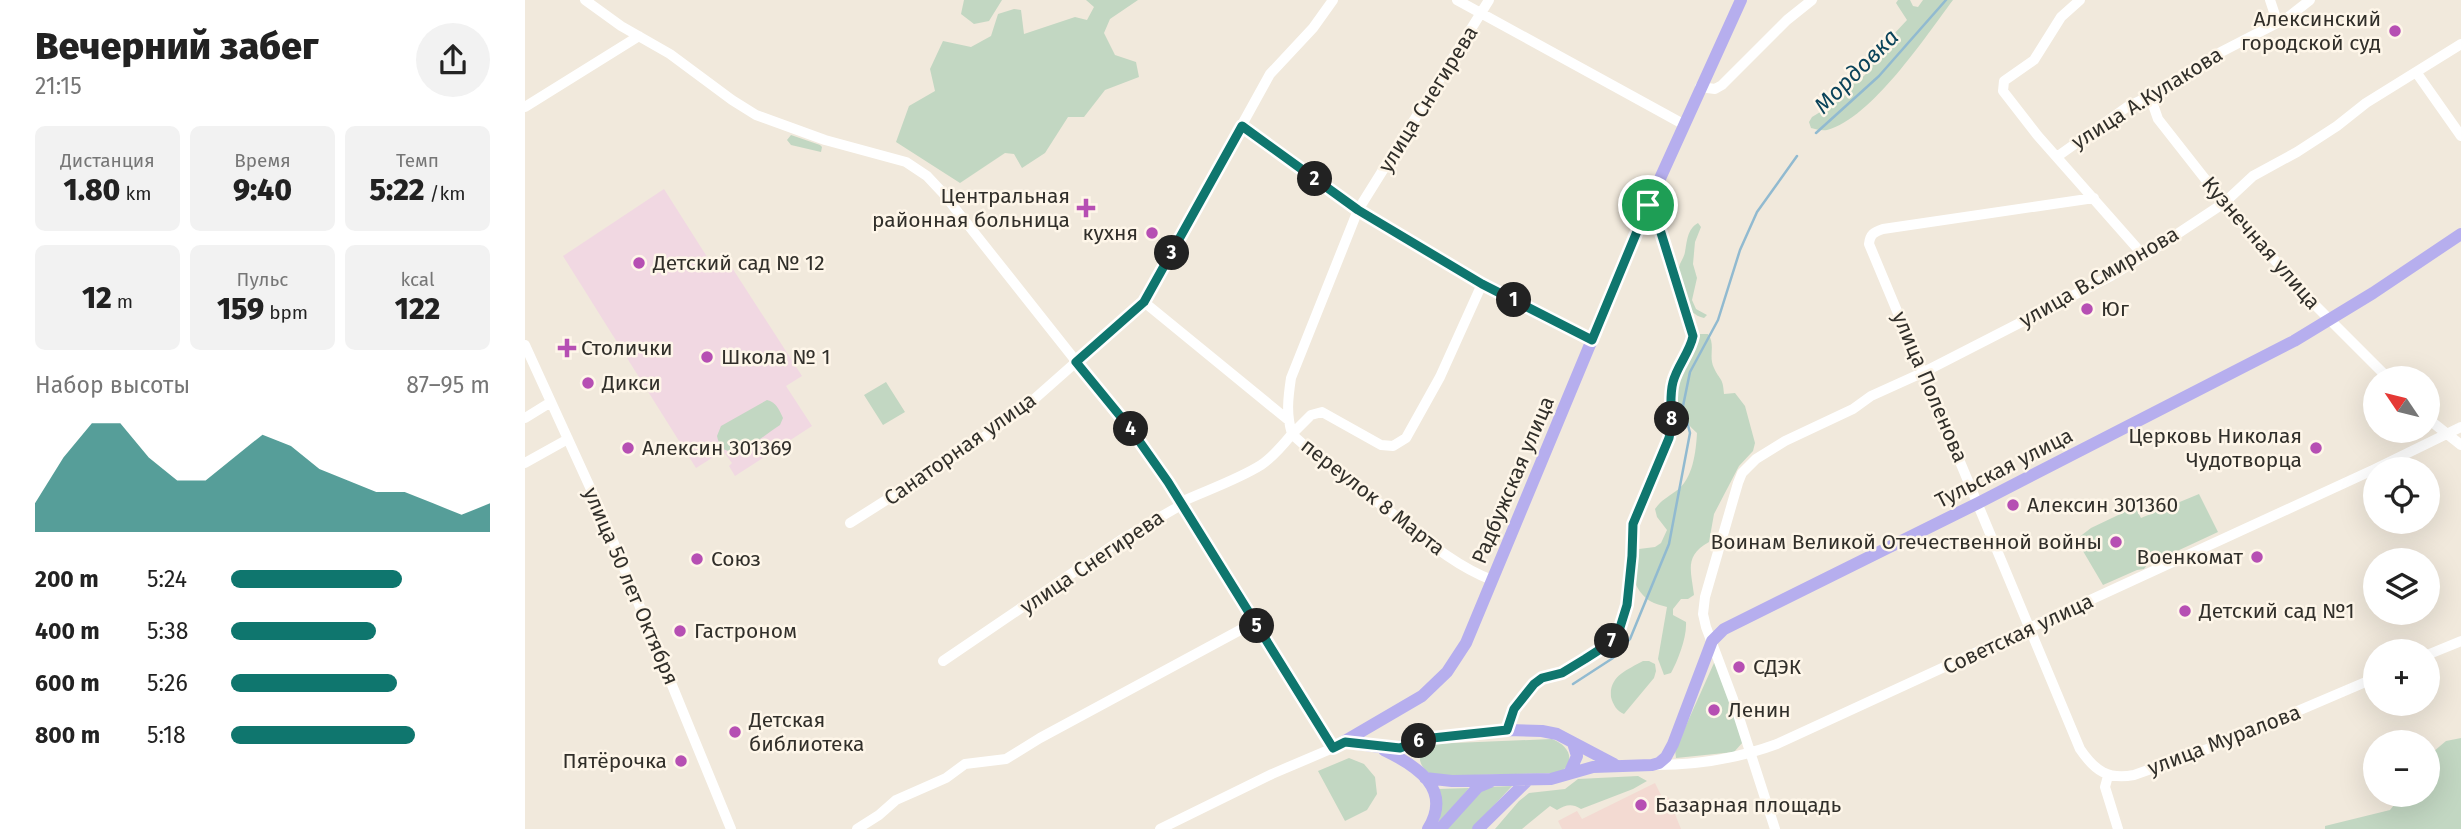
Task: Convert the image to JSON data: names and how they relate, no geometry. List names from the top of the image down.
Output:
{
  "streets": {
    "main road": ["Тульская улица", "Радбужская улица"],
    "street": [
      "улица А.Кулакова",
      "улица Снегирева",
      "Кузнечная улица",
      "улица В.Смирнова",
      "улица Поленова",
      "Санаторная улица",
      "переулок 8 Марта",
      "улица 50 лет Октября",
      "Советская улица",
      "улица Муралова"
    ]
  },
  "crossings": [
    ["улица А.Кулакова", "Кузнечная улица"],
    ["улица Снегирева", "переулок 8 Марта"],
    ["Кузнечная улица", "улица В.Смирнова"],
    ["Кузнечная улица", "Тульская улица"],
    ["улица В.Смирнова", "улица Поленова"],
    ["улица В.Смирнова", "Тульская улица"],
    ["улица Поленова", "Тульская улица"],
    ["улица Поленова", "Советская улица"],
    ["улица Поленова", "улица Муралова"],
    ["Санаторная улица", "переулок 8 Марта"],
    ["Радбужская улица", "переулок 8 Марта"]
  ],
  "water": ["Мордовка"],
  "places": {
    "other": [
      "Алексинский городской суд",
      "кухня",
      "Детский сад № 12",
      "Юг",
      "Школа № 1",
      "Дикси",
      "Алексин 301369",
      "Церковь Николая Чудотворца",
      "Алексин 301360",
      "Воинам Великой Отечественной войны",
      "Военкомат",
      "Союз",
      "Детский сад №1",
      "Гастроном",
      "СДЭК",
      "Ленин",
      "Детская библиотека",
      "Пятёрочка",
      "Базарная площадь"
    ],
    "health": ["Центральная районная больница", "Столички"]
  },
  "north": "top left",
  "page": {
    "heading": ["Вечерний забег", "21:15"],
    "stats": [
      ["Дистанция", "1.80 km"],
      ["Время", "9:40"],
      ["Темп", "5:22 /km"],
      ["12 m"],
      ["Пульс", "159 bpm"],
      ["kcal", "122"]
    ],
    "pins": [
      "2",
      "3",
      "1",
      "8",
      "4",
      "5",
      "7",
      "6"
    ],
    "chart": ["Набор высоты", "87–95 m"],
    "map_buttons": ["+", "−"],
    "list": [
      {
        "name": "200 m",
        "note": "5:24"
      },
      {
        "name": "400 m",
        "note": "5:38"
      },
      {
        "name": "600 m",
        "note": "5:26"
      },
      {
        "name": "800 m",
        "note": "5:18"
      }
    ]
  }
}
